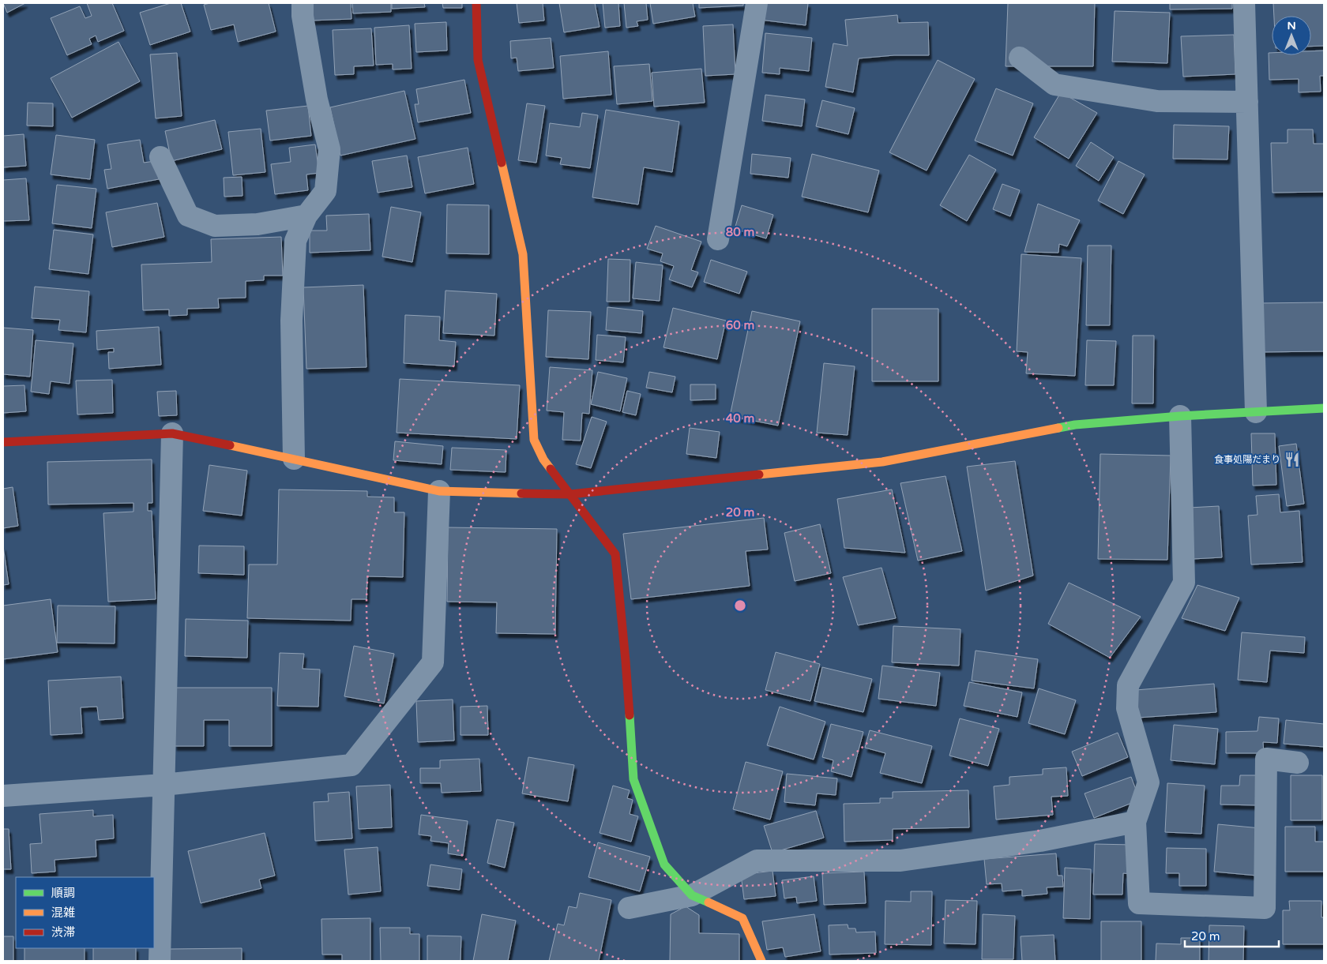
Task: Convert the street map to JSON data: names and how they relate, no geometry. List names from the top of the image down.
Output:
{
  "places": {
    "restaurant": ["食事処陽だまり"]
  },
  "legend": ["順調", "混雑", "渋滞"],
  "scale_bar": "20 m",
  "north": "top",
  "rings": [
    "80 m",
    "60 m",
    "40 m",
    "20 m"
  ]
}
